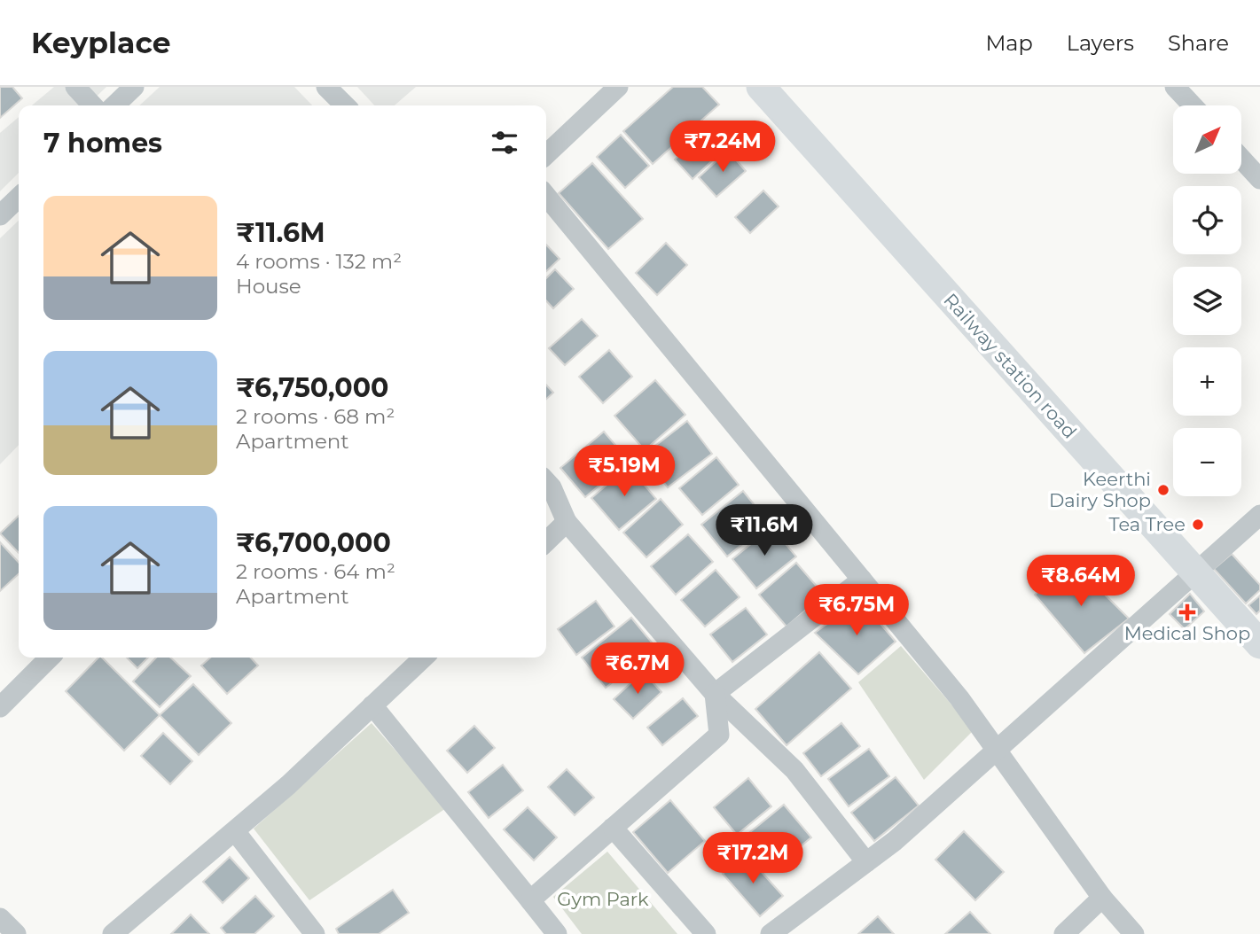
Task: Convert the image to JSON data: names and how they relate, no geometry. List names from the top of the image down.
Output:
{
  "streets": {
    "street": ["Railway station road"]
  },
  "parks": ["Gym Park"],
  "places": {
    "other": ["Keerthi Dairy Shop", "Tea Tree"],
    "health": ["Medical Shop"]
  },
  "north": "top right",
  "page": {
    "header": "Keyplace",
    "nav": ["Map", "Layers", "Share"],
    "map_buttons": ["+", "−"],
    "heading": "7 homes",
    "price": [
      "₹7.24M",
      "₹5.19M",
      "₹11.6M",
      "₹8.64M",
      "₹6.75M",
      "₹6.7M",
      "₹17.2M"
    ],
    "list": [
      {
        "name": "₹11.6M",
        "note": "4 rooms · 132 m² · House"
      },
      {
        "name": "₹6,750,000",
        "note": "2 rooms · 68 m² · Apartment"
      },
      {
        "name": "₹6,700,000",
        "note": "2 rooms · 64 m² · Apartment"
      }
    ]
  }
}
